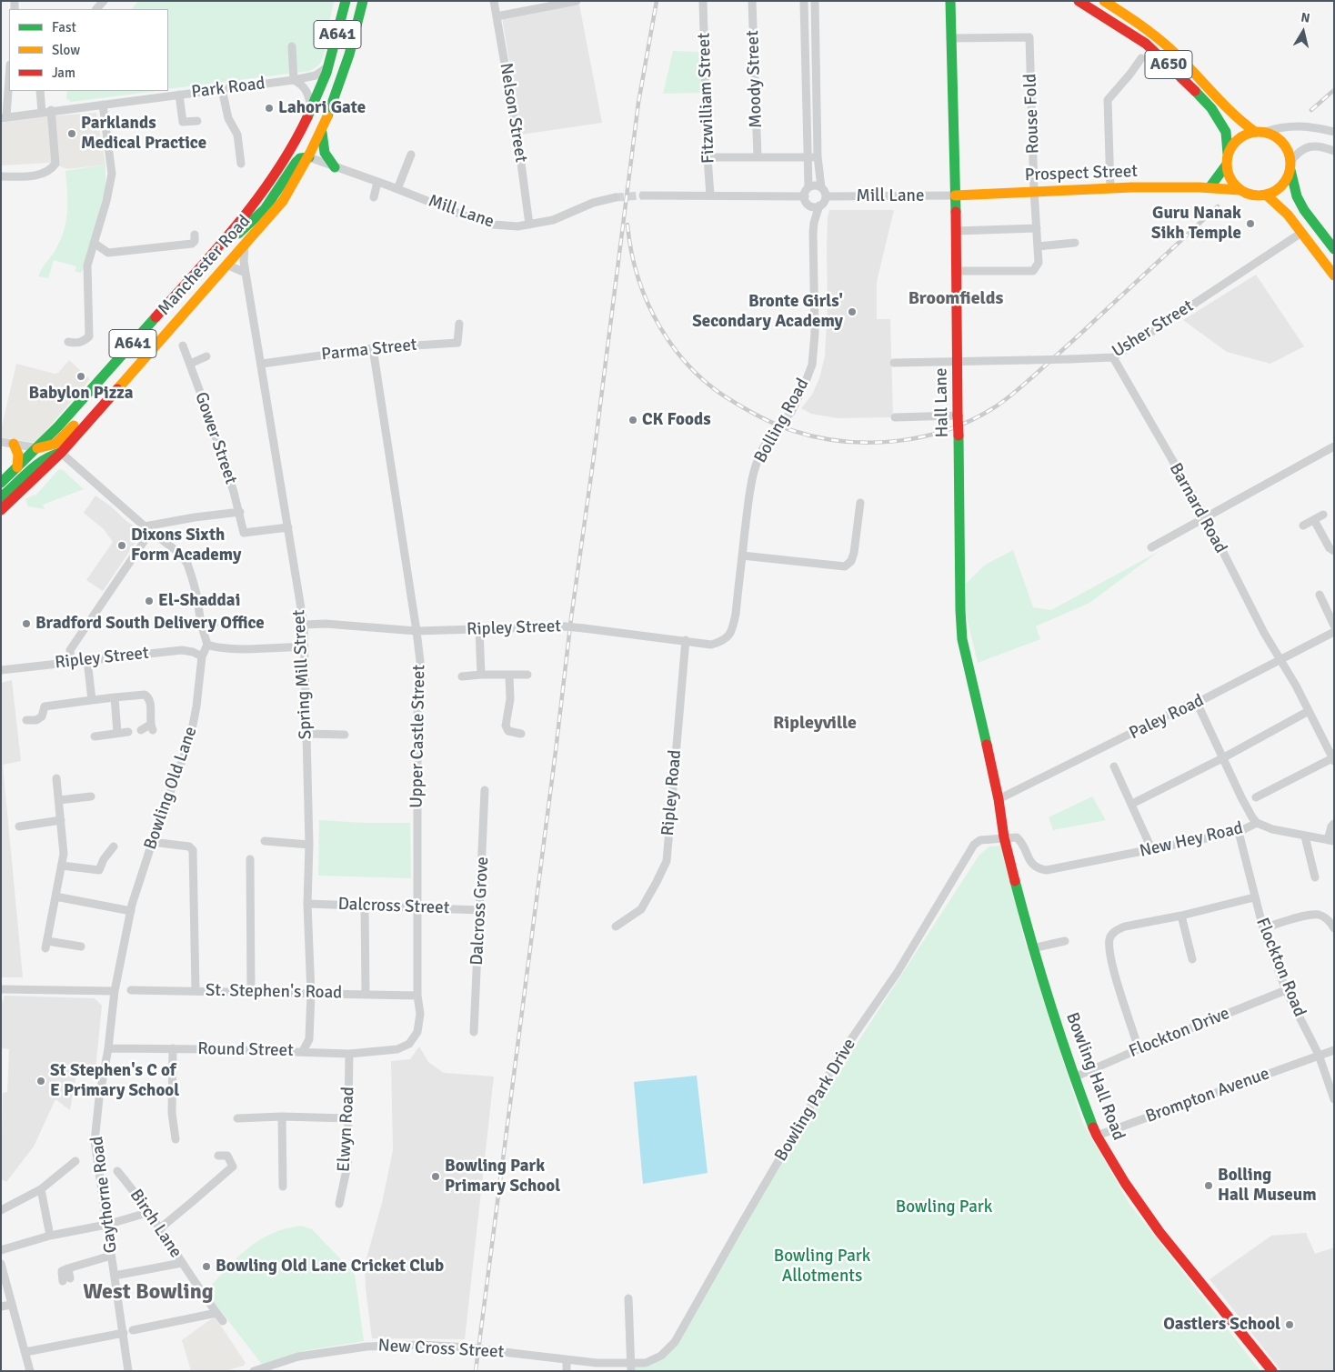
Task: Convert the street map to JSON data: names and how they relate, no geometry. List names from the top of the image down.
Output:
{
  "streets": {
    "main road": [
      "A641",
      "A650",
      "Prospect Street",
      "Manchester Road",
      "Hall Lane",
      "Bowling Hall Road"
    ],
    "street": [
      "Moody Street",
      "Park Road",
      "Fitzwilliam Street",
      "Nelson Street",
      "Rouse Fold",
      "Mill Lane",
      "Usher Street",
      "Parma Street",
      "Bolling Road",
      "Gower Street",
      "Barnard Road",
      "Ripley Street",
      "Spring Mill Street",
      "Paley Road",
      "Upper Castle Street",
      "Bowling Old Lane",
      "Ripley Road",
      "New Hey Road",
      "Dalcross Street",
      "Dalcross Grove",
      "Flockton Road",
      "St. Stephen's Road",
      "Flockton Drive",
      "Round Street",
      "Brompton Avenue",
      "Bowling Park Drive",
      "Elwyn Road",
      "Gaythorne Road",
      "Birch Lane",
      "New Cross Street"
    ]
  },
  "crossings": [
    ["A650", "Prospect Street"],
    ["Park Road", "Manchester Road"],
    ["Nelson Street", "Mill Lane"],
    ["Rouse Fold", "Prospect Street"],
    ["Rouse Fold", "Hall Lane"],
    ["Prospect Street", "Mill Lane"],
    ["Prospect Street", "Hall Lane"],
    ["Mill Lane", "Manchester Road"],
    ["Mill Lane", "Hall Lane"],
    ["Mill Lane", "Bolling Road"],
    ["Manchester Road", "Spring Mill Street"],
    ["Usher Street", "Hall Lane"],
    ["Usher Street", "Barnard Road"],
    ["Parma Street", "Spring Mill Street"],
    ["Parma Street", "Upper Castle Street"],
    ["Hall Lane", "Paley Road"],
    ["Hall Lane", "Bowling Hall Road"],
    ["Bolling Road", "Ripley Street"],
    ["Gower Street", "Spring Mill Street"],
    ["Barnard Road", "Paley Road"],
    ["Ripley Street", "Spring Mill Street"],
    ["Ripley Street", "Upper Castle Street"],
    ["Ripley Street", "Bowling Old Lane"],
    ["Ripley Street", "Ripley Road"],
    ["Spring Mill Street", "Dalcross Street"],
    ["Spring Mill Street", "St. Stephen's Road"],
    ["Spring Mill Street", "Round Street"],
    ["Paley Road", "Bowling Hall Road"],
    ["Upper Castle Street", "Dalcross Street"],
    ["Upper Castle Street", "St. Stephen's Road"],
    ["Upper Castle Street", "Round Street"],
    ["Bowling Old Lane", "Gaythorne Road"],
    ["New Hey Road", "Flockton Road"],
    ["New Hey Road", "Bowling Hall Road"],
    ["New Hey Road", "Bowling Park Drive"],
    ["Dalcross Street", "Dalcross Grove"],
    ["Flockton Road", "Flockton Drive"],
    ["Flockton Road", "Brompton Avenue"],
    ["Flockton Drive", "Bowling Hall Road"],
    ["Round Street", "Elwyn Road"],
    ["Round Street", "Gaythorne Road"],
    ["Bowling Hall Road", "Brompton Avenue"],
    ["Bowling Hall Road", "Bowling Park Drive"],
    ["Bowling Park Drive", "New Cross Street"]
  ],
  "districts": ["Broomfields", "Ripleyville", "West Bowling"],
  "parks": ["Bowling Park", "Bowling Park Allotments"],
  "places": [
    "Lahori Gate",
    "Parklands Medical Practice",
    "Guru Nanak Sikh Temple",
    "Bronte Girls' Secondary Academy",
    "Babylon Pizza",
    "CK Foods",
    "Dixons Sixth Form Academy",
    "El-Shaddai",
    "Bradford South Delivery Office",
    "St Stephen's C of E Primary School",
    "Bowling Park Primary School",
    "Bolling Hall Museum",
    "Bowling Old Lane Cricket Club",
    "Oastlers School"
  ],
  "legend": ["Fast", "Slow", "Jam"],
  "north": "top"
}
